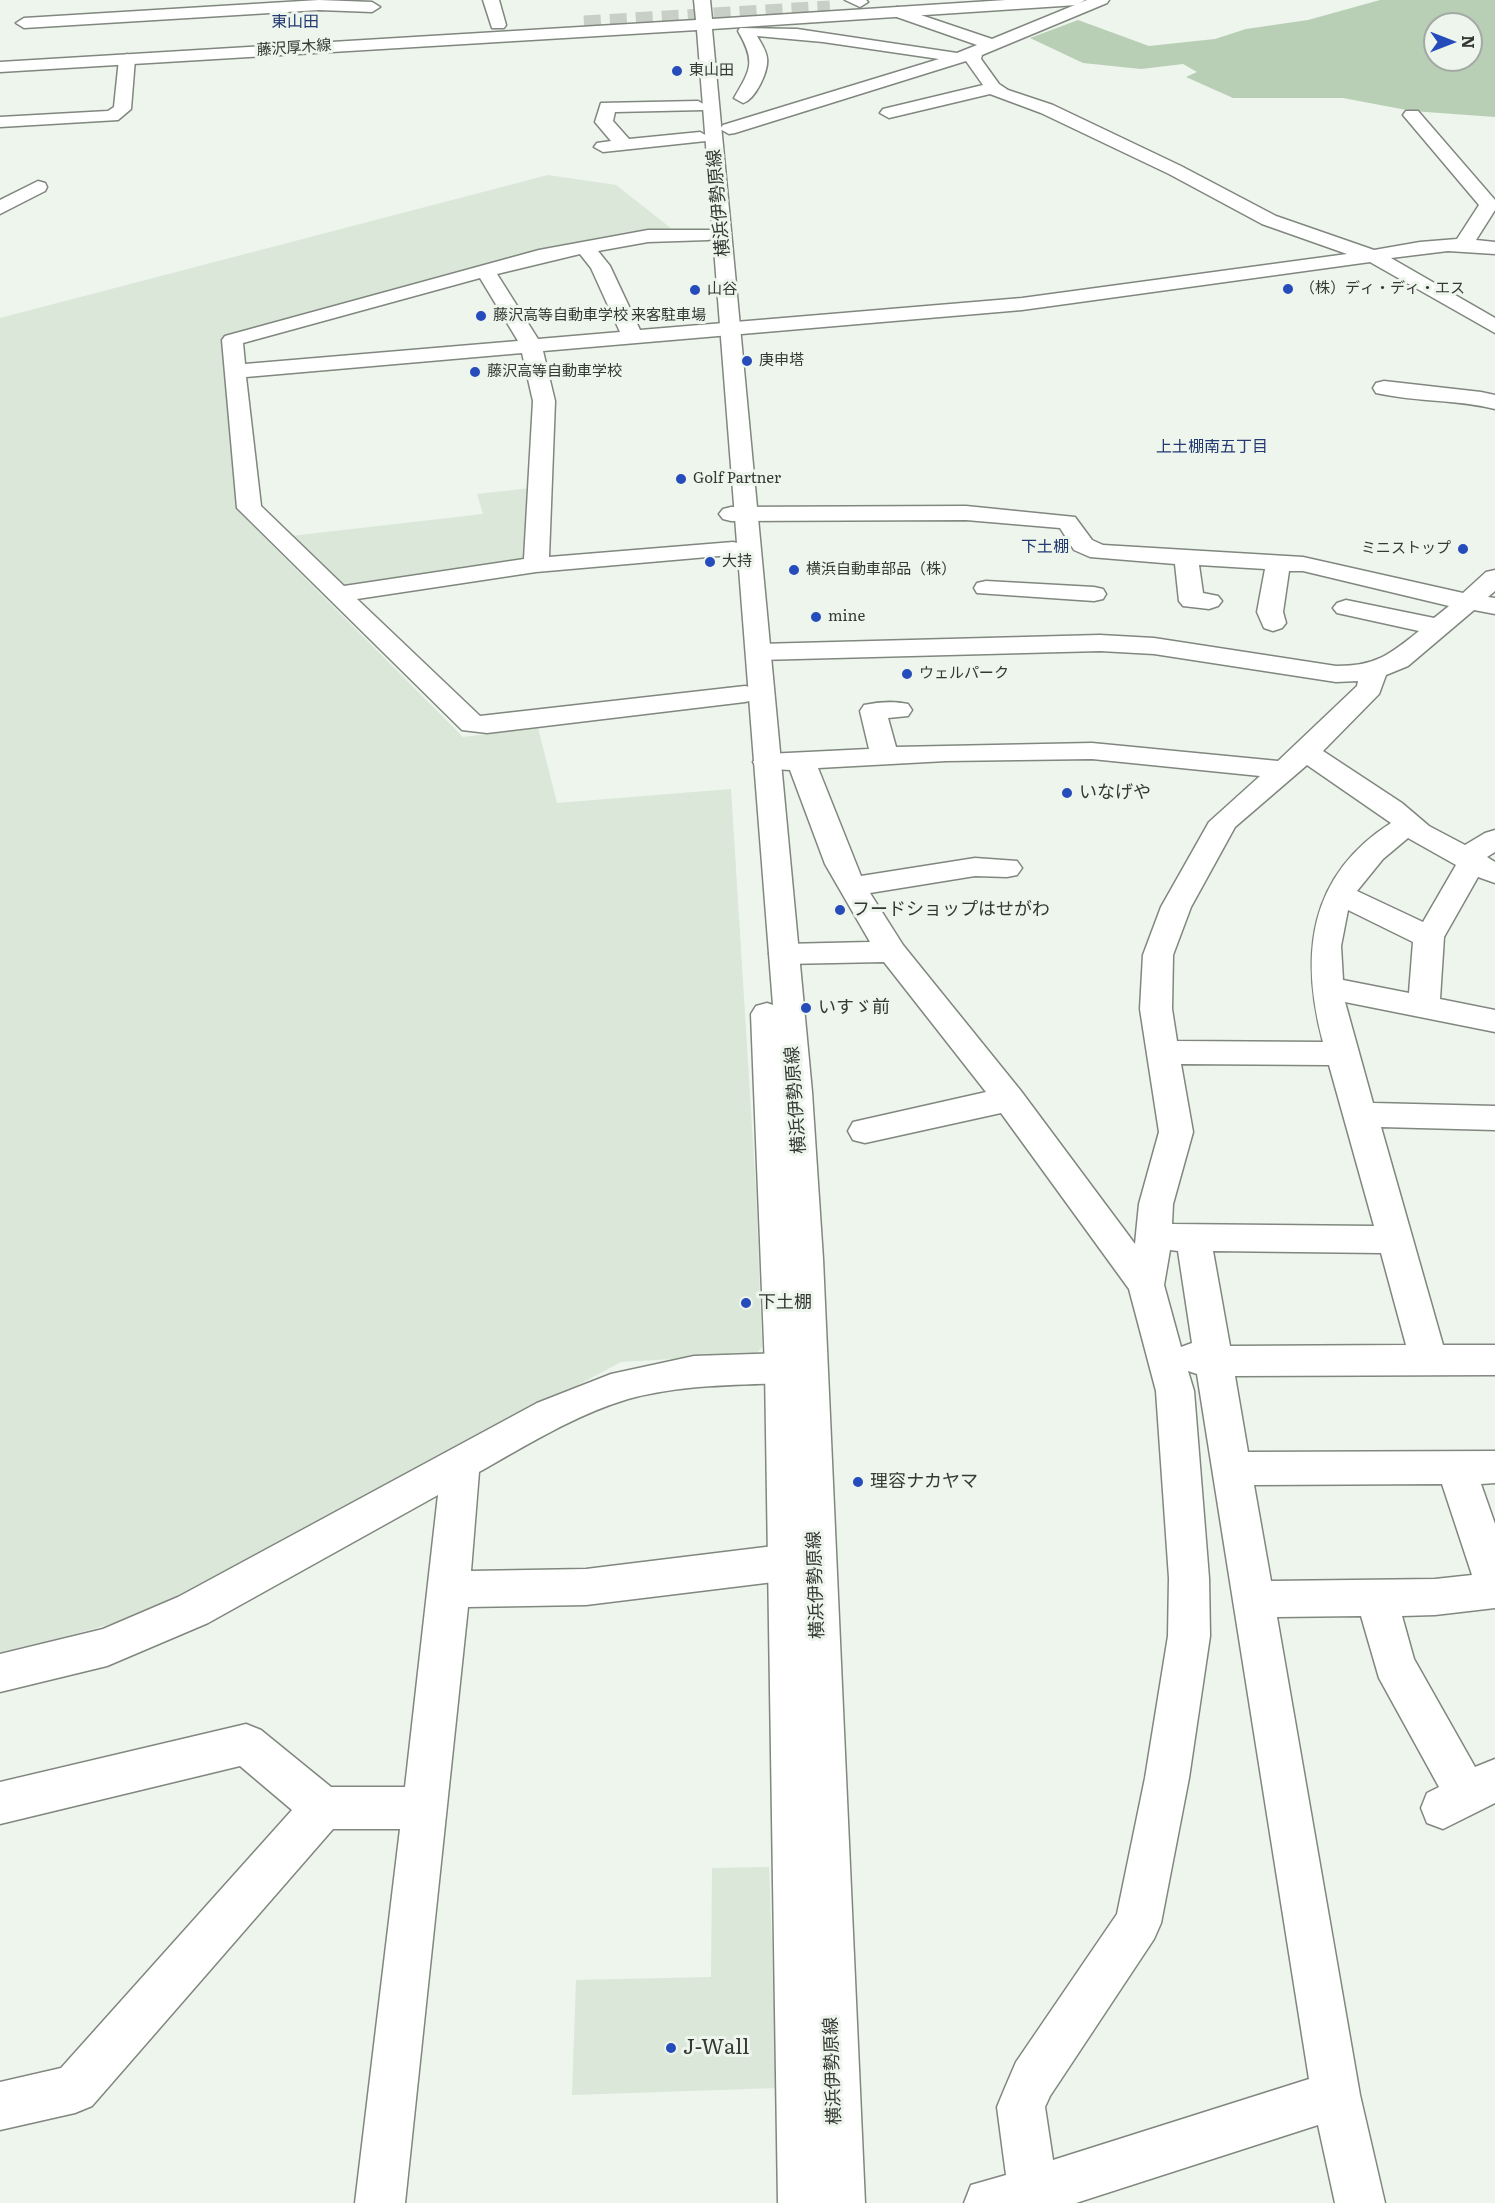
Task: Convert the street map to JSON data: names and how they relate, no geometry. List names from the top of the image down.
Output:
{
  "streets": {
    "street": ["藤沢厚木線", "横浜伊勢原線"]
  },
  "districts": ["東山田", "上土棚南五丁目", "下土棚"],
  "places": [
    "東山田",
    "（株）ディ・ディ・エス",
    "山谷",
    "藤沢高等自動車学校 来客駐車場",
    "庚申塔",
    "藤沢高等自動車学校",
    "Golf Partner",
    "ミニストップ",
    "大持",
    "横浜自動車部品（株）",
    "mine",
    "ウェルパーク",
    "いなげや",
    "フードショップはせがわ",
    "いすゞ前",
    "下土棚",
    "理容ナカヤマ",
    "J-Wall"
  ],
  "north": "right"
}
